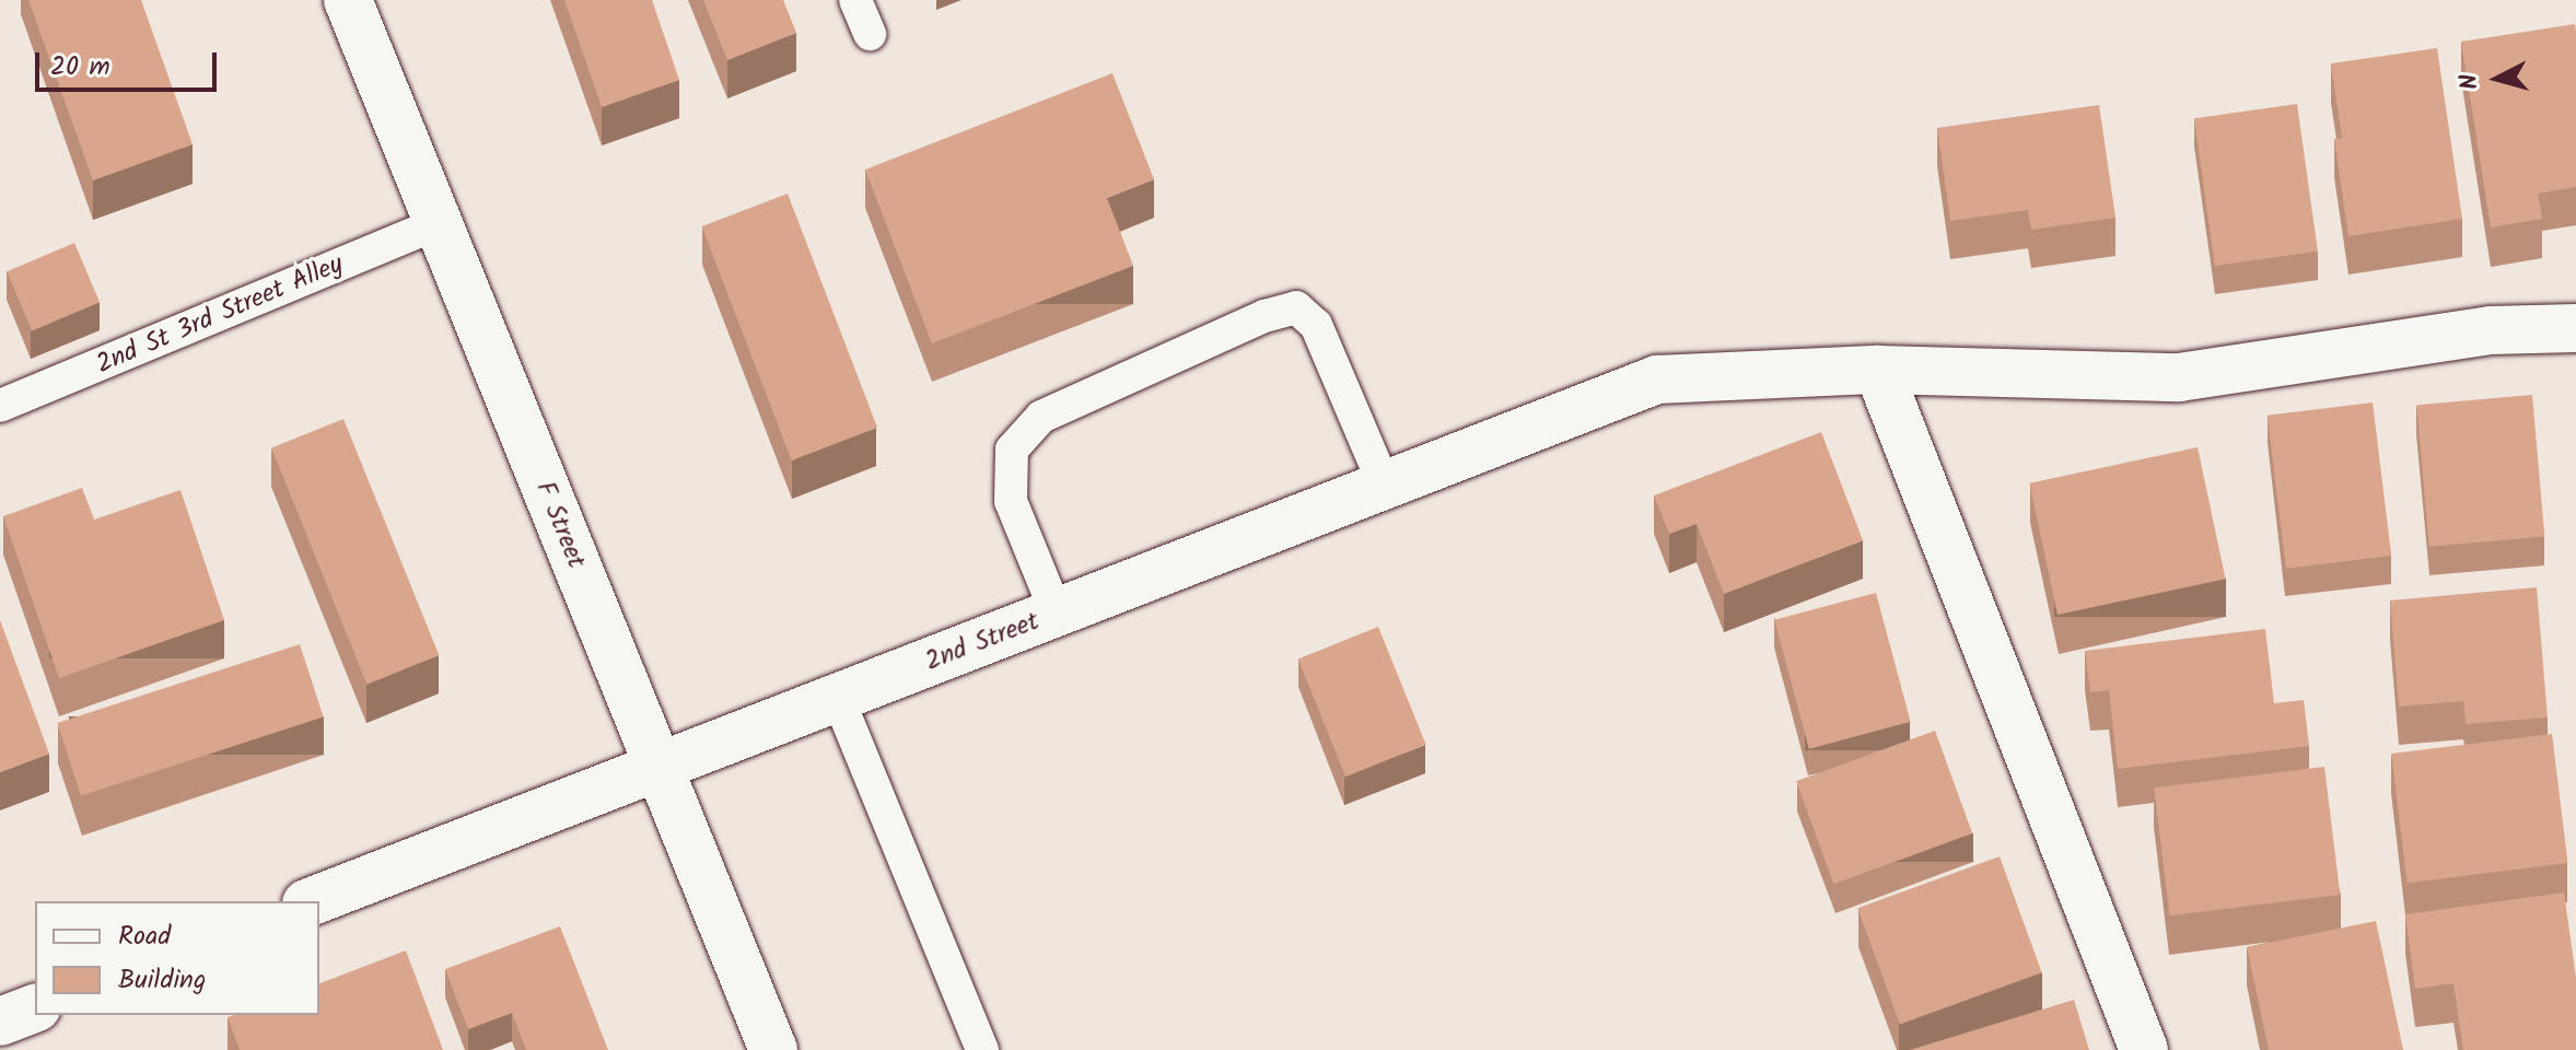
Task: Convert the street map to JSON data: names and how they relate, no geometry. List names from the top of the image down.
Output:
{
  "streets": {
    "street": ["F Street", "2nd Street"],
    "lane": ["2nd St 3rd Street Alley"]
  },
  "crossings": [
    ["2nd St 3rd Street Alley", "F Street"],
    ["F Street", "2nd Street"]
  ],
  "legend": ["Road", "Building"],
  "scale_bar": "20 m",
  "north": "left"
}
